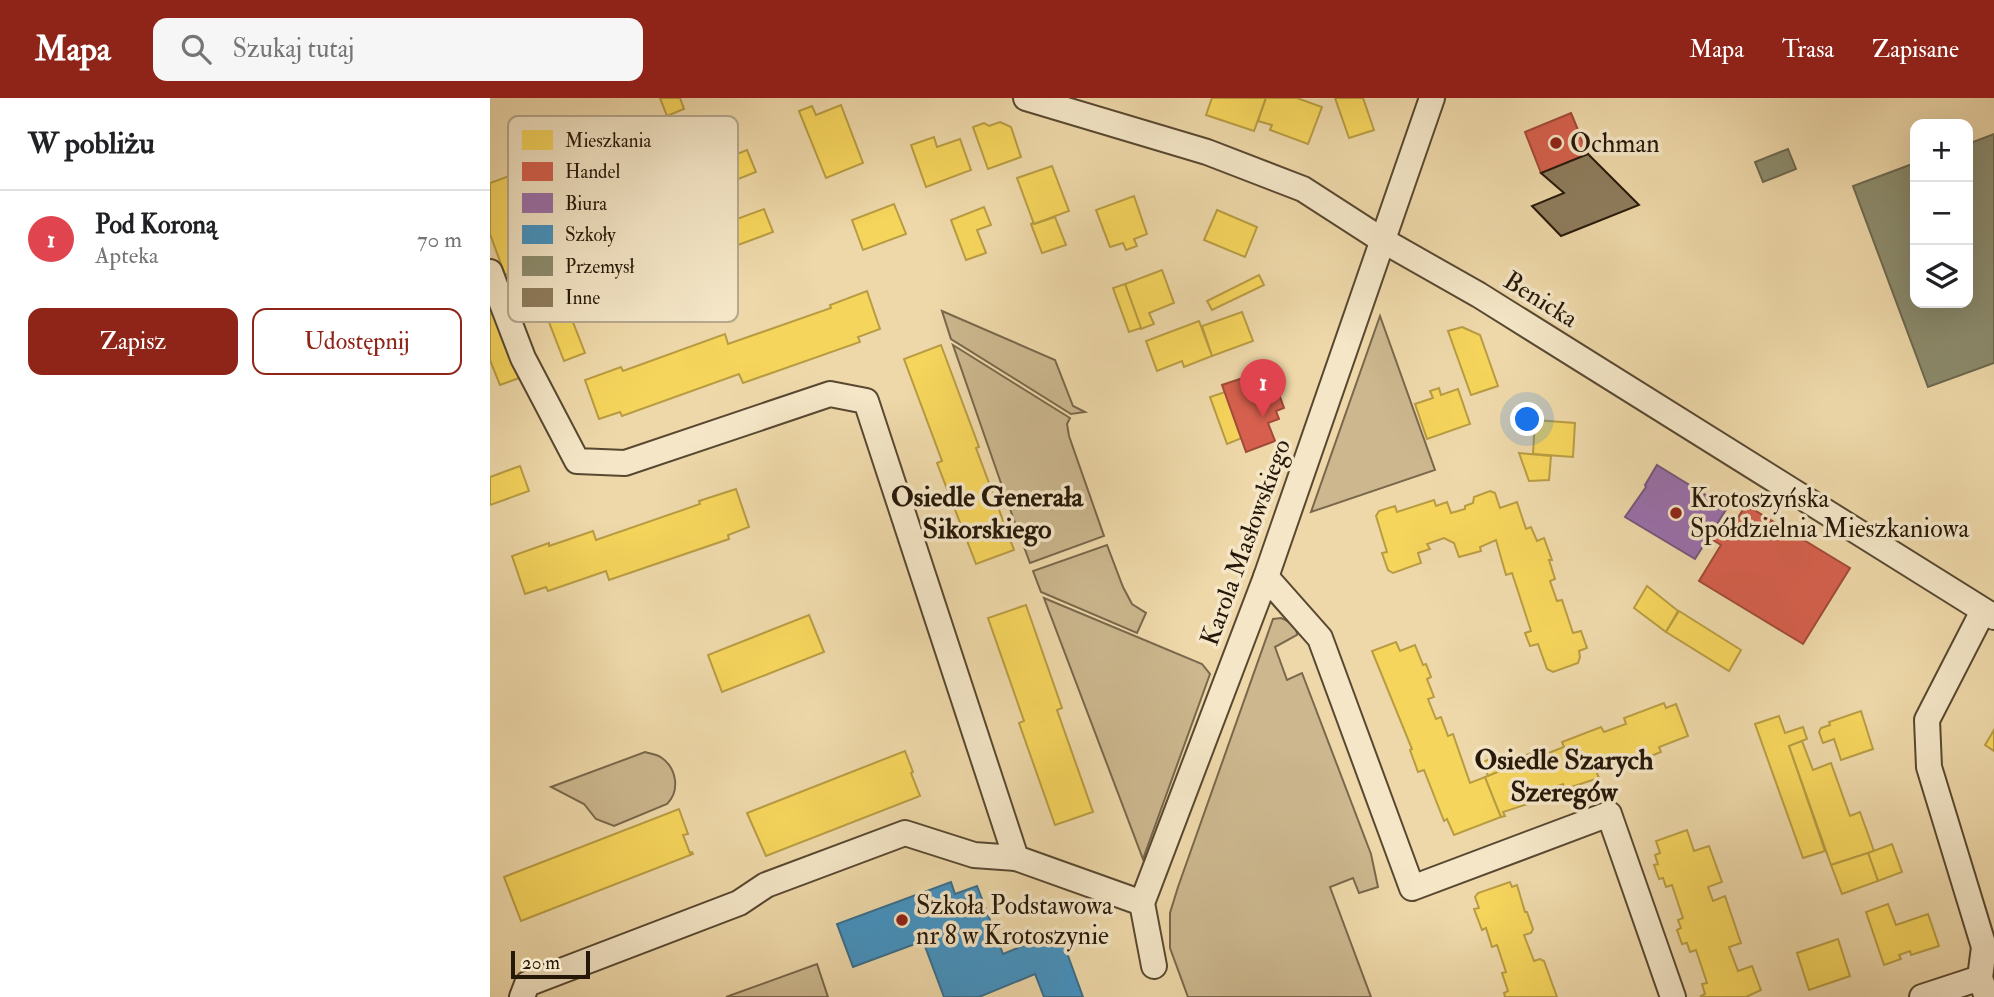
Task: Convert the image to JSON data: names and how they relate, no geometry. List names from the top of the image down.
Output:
{
  "streets": {
    "street": ["Benicka", "Karola Masłowskiego"]
  },
  "crossings": [
    ["Benicka", "Karola Masłowskiego"]
  ],
  "districts": ["Osiedle Generała Sikorskiego", "Osiedle Szarych Szeregów"],
  "places": ["Ochman", "Krotoszyńska Spółdzielnia Mieszkaniowa", "Szkoła Podstawowa nr 8 w Krotoszynie"],
  "legend": [
    "Mieszkania",
    "Handel",
    "Biura",
    "Szkoły",
    "Przemysł",
    "Inne"
  ],
  "scale_bar": "20 m",
  "page": {
    "header": "Mapa",
    "search": "Szukaj tutaj",
    "nav": ["Mapa", "Trasa", "Zapisane"],
    "heading": "W pobliżu",
    "map_buttons": ["+", "−"],
    "list": [
      {
        "mark": "1",
        "name": "Pod Koroną",
        "note": "Apteka",
        "value": "70 m"
      }
    ],
    "buttons": ["Zapisz", "Udostępnij"],
    "pins": "1",
    "scale": "20 m"
  }
}
